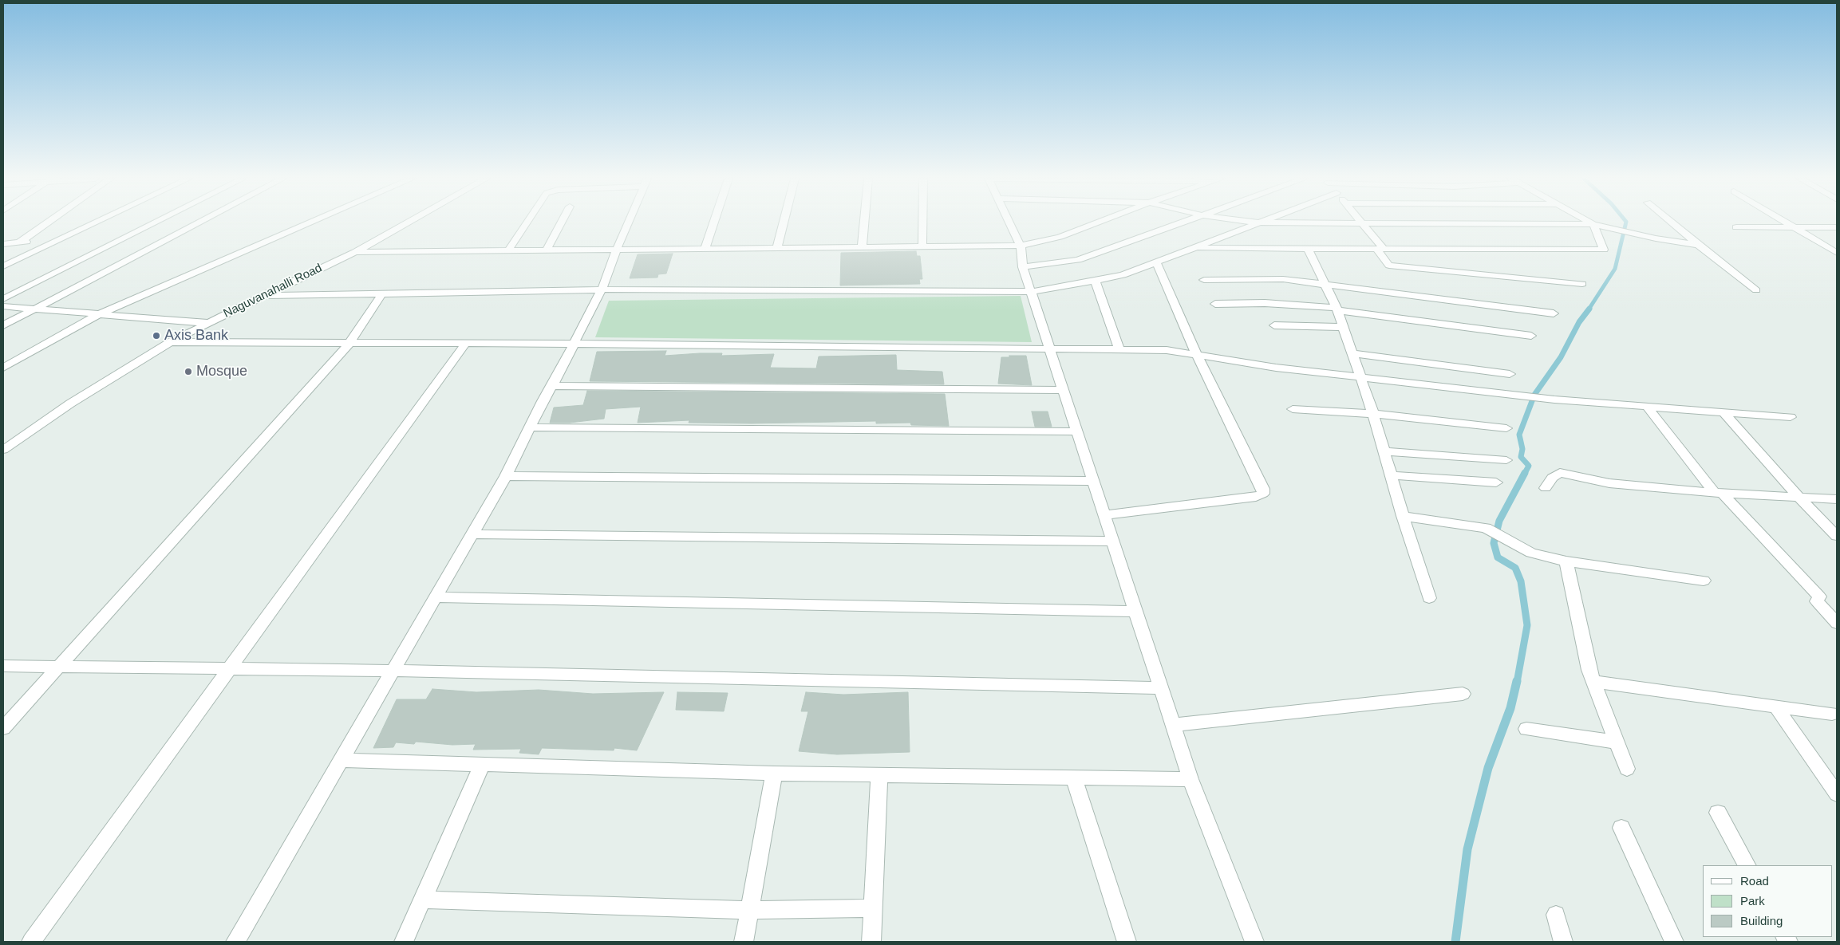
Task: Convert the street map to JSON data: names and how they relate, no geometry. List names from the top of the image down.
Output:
{
  "streets": {
    "street": ["Naguvanahalli Road"]
  },
  "places": ["Axis Bank", "Mosque"],
  "legend": ["Road", "Park", "Building"]
}
